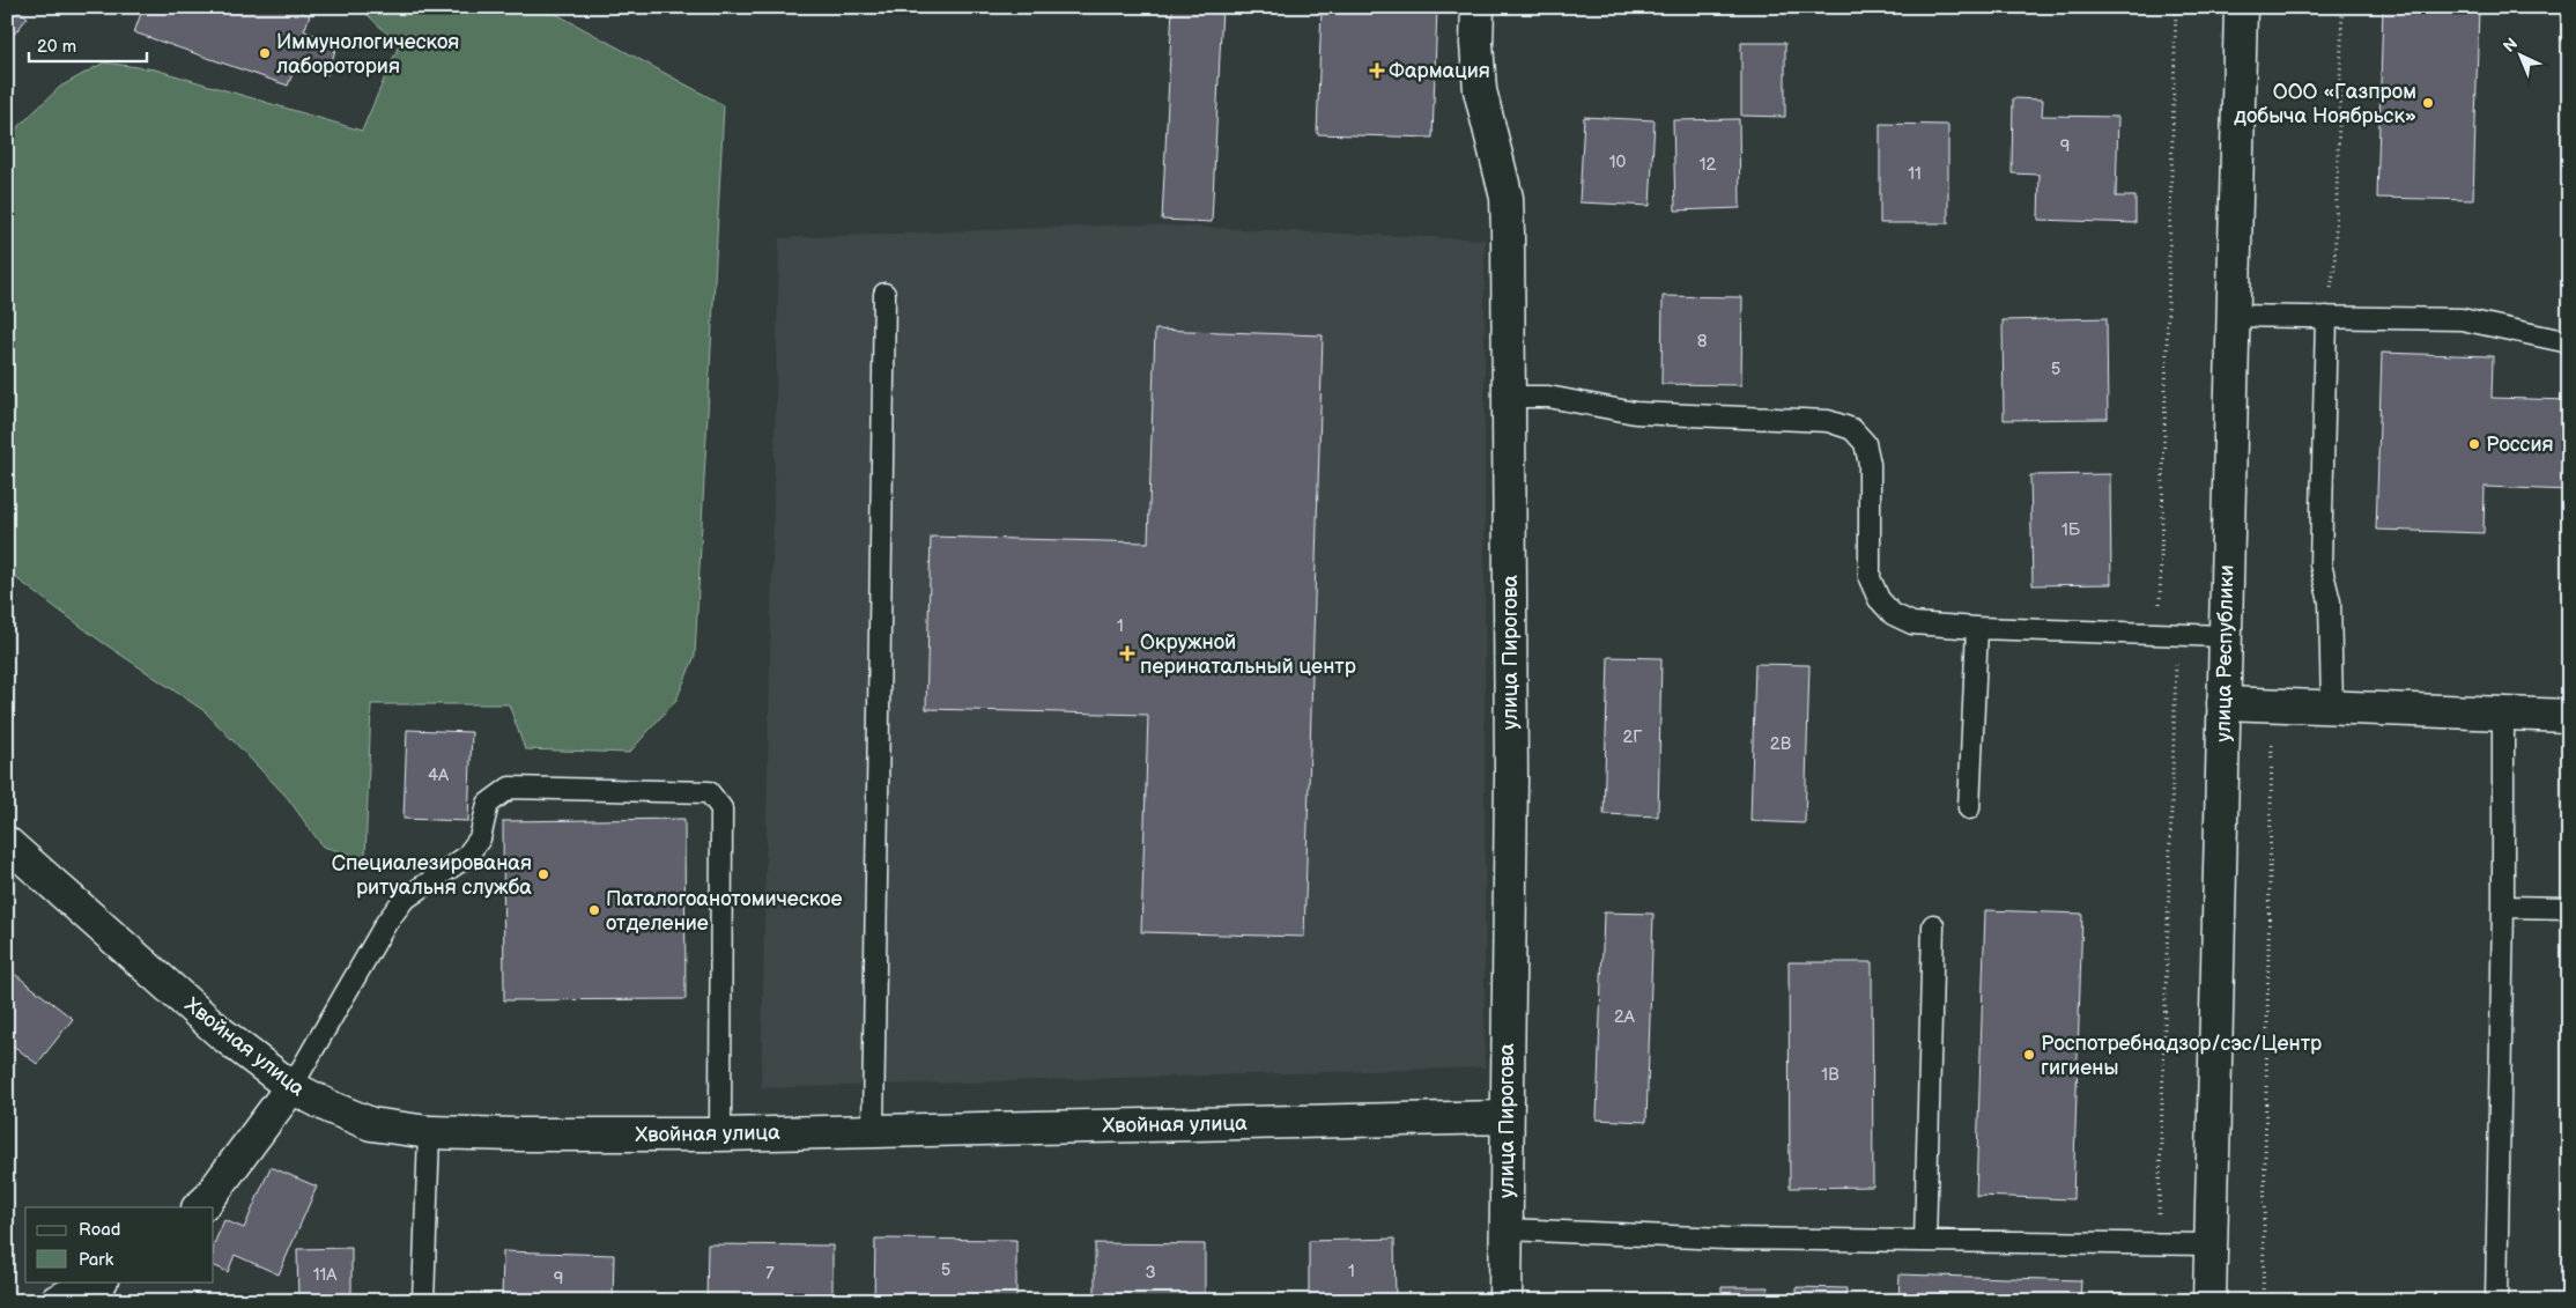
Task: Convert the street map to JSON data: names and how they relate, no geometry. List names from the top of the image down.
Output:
{
  "streets": {
    "street": ["улица Пирогова", "улица Республики", "Хвойная улица"]
  },
  "crossings": [
    ["улица Пирогова", "Хвойная улица"]
  ],
  "places": {
    "other": [
      "Иммунологическоя лаборотория",
      "ООО «Газпром добыча Ноябрьск»",
      "Россия",
      "Специалезированая ритуальня служба",
      "Паталогоанотомическое отделение",
      "Роспотребнадзор/сэс/Центр гигиены"
    ],
    "health": ["Фармация", "Окружной перинатальный центр"]
  },
  "house_numbers": [
    "9",
    "10",
    "12",
    "11",
    "8",
    "5",
    "1Б",
    "1",
    "2Г",
    "2В",
    "4А",
    "2А",
    "1В",
    "5",
    "1",
    "3",
    "7",
    "11А",
    "9"
  ],
  "legend": ["Road", "Park"],
  "scale_bar": "20 m",
  "north": "top left"
}
